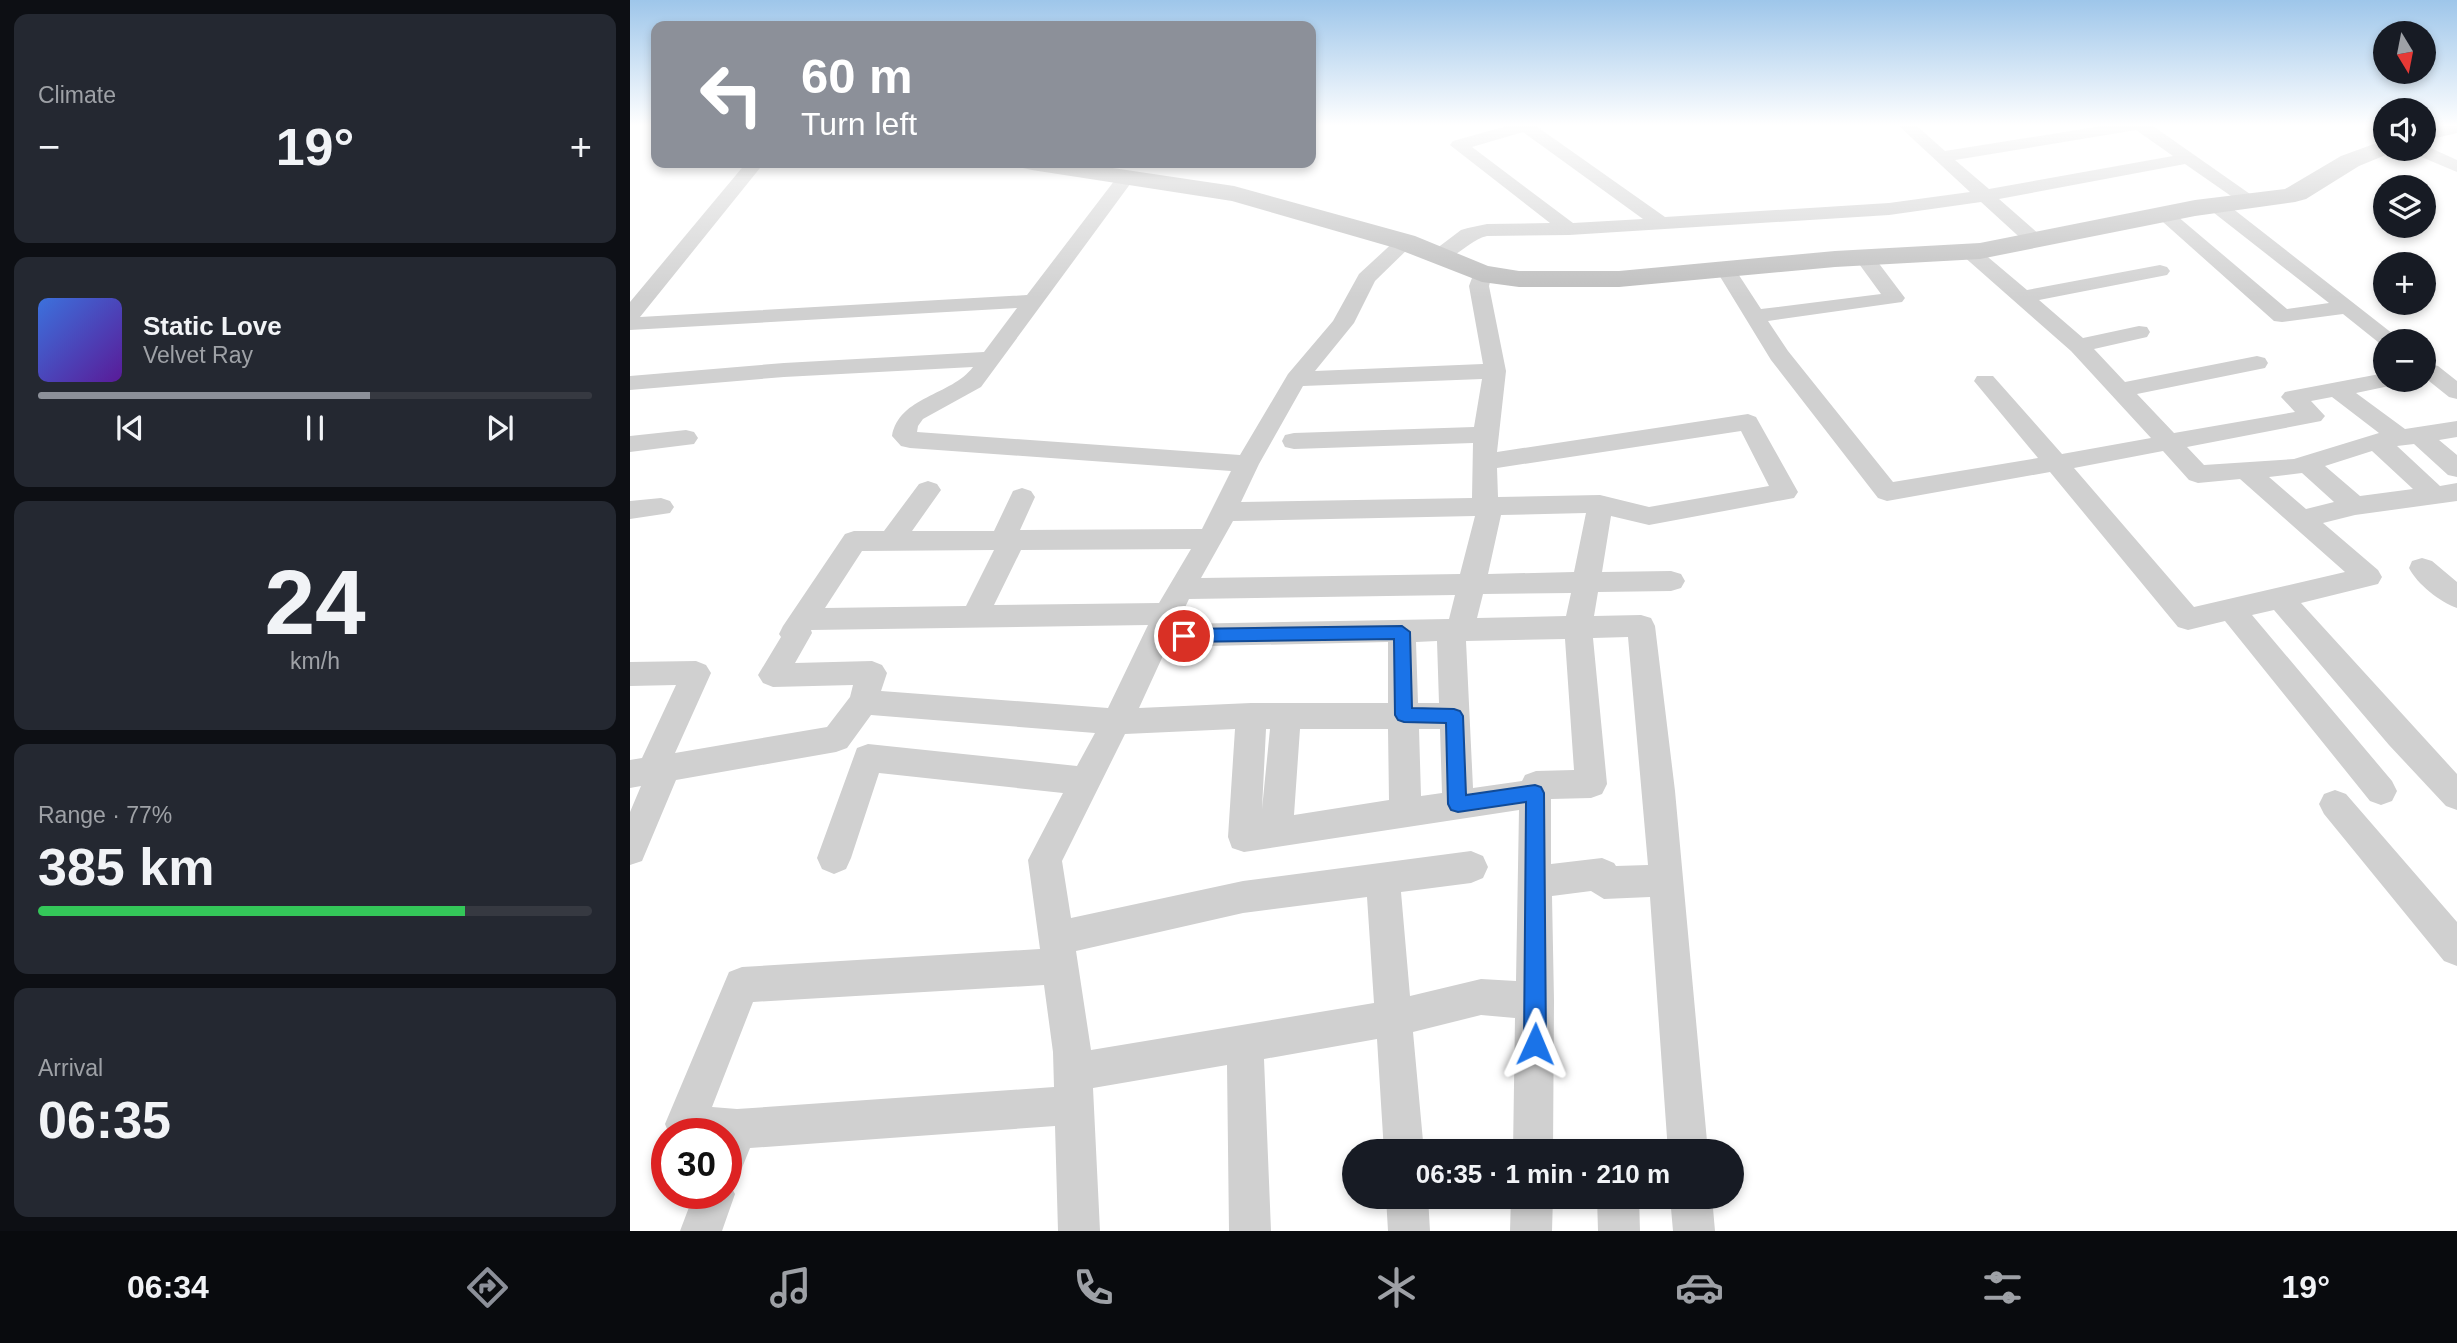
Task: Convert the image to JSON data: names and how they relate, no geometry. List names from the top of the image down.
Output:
{
  "north": "bottom",
  "page": {
    "tile": [
      "Climate",
      ["24", "km/h"],
      ["Range · 77%", "385 km"],
      ["Arrival", "06:35"]
    ],
    "map_buttons": ["+", "−"],
    "turn": ["60 m", "Turn left"],
    "heat": ["−", "19°", "+"],
    "song": ["Static Love", "Velvet Ray"],
    "limit": "30",
    "trip": "06:35 · 1 min · 210 m",
    "tabs": ["06:34", "19°"]
  }
}
